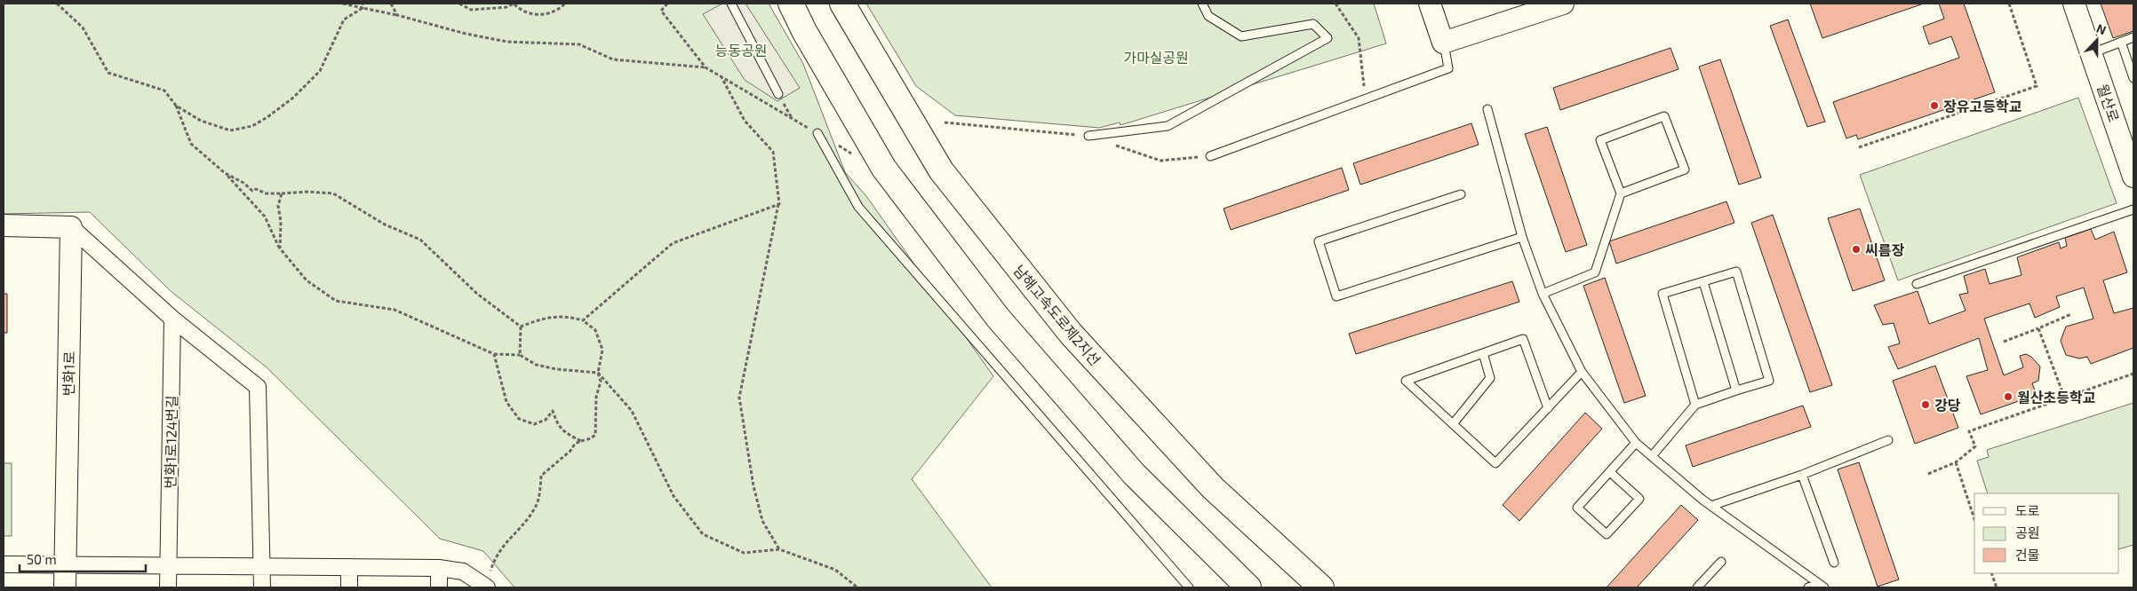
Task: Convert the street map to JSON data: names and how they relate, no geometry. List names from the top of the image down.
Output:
{
  "streets": {
    "highway": ["남해고속도로제2지선"],
    "street": ["월산로", "번화1로", "번화1로124번길"]
  },
  "parks": ["능동공원", "가마실공원"],
  "places": [
    "장유고등학교",
    "씨름장",
    "월산초등학교",
    "강당"
  ],
  "legend": ["도로", "공원", "건물"],
  "scale_bar": "50 m",
  "north": "top"
}
